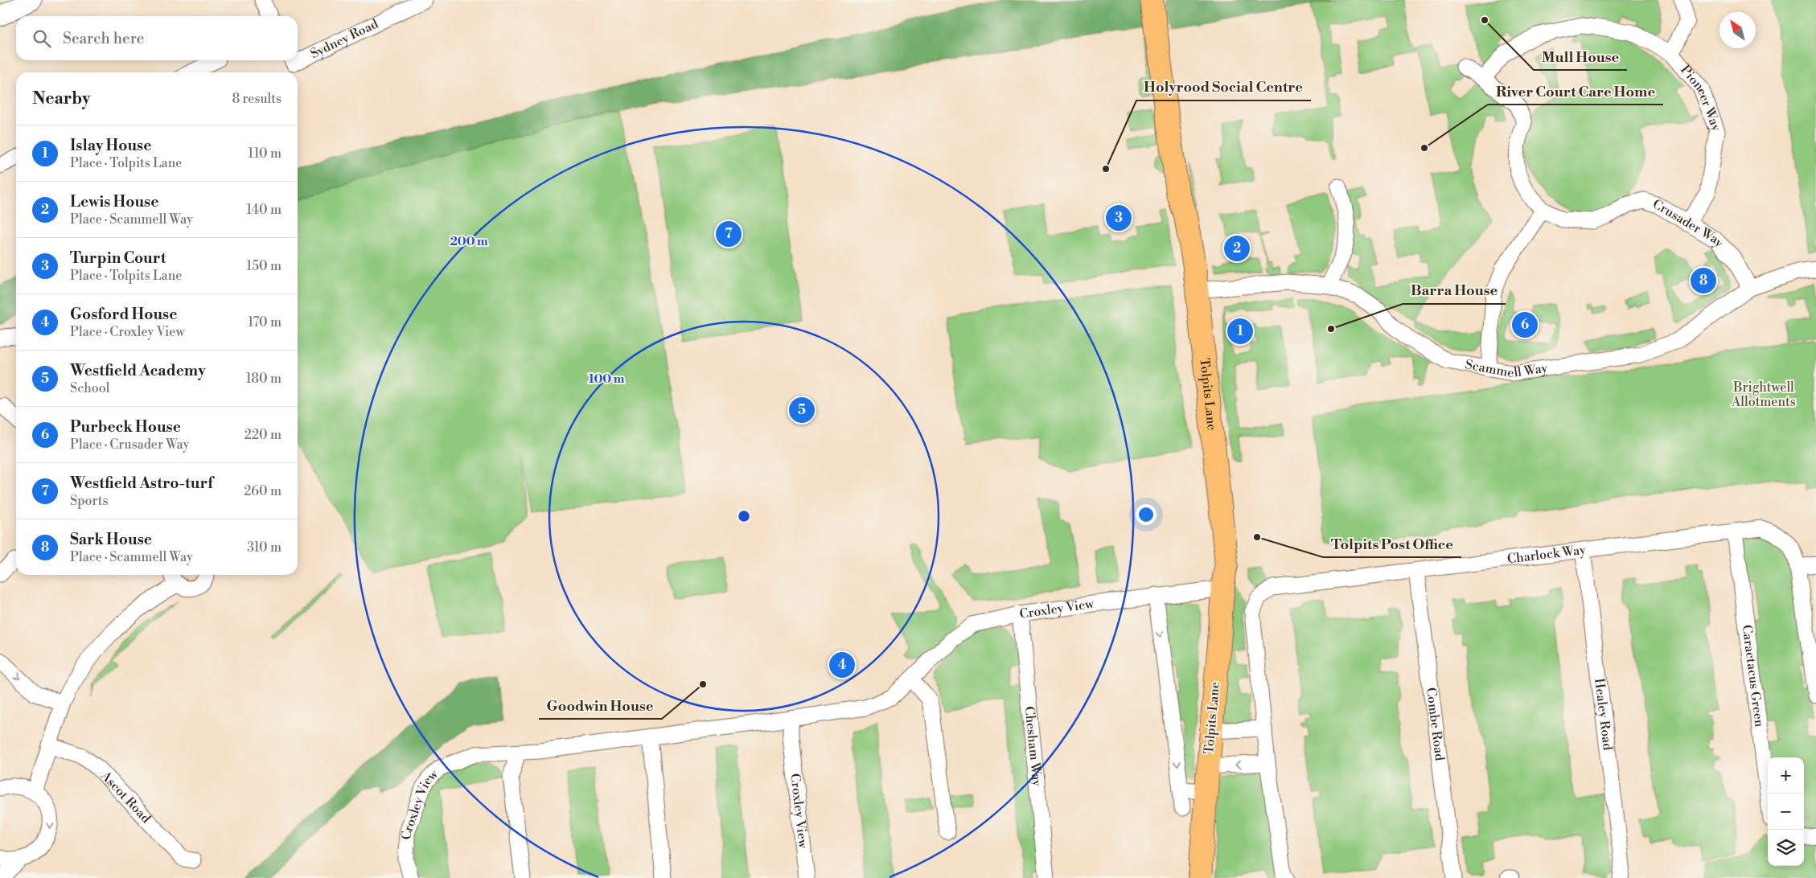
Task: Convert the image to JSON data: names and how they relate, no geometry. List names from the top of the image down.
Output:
{
  "streets": {
    "main road": ["Tolpits Lane"],
    "street": [
      "Sydney Road",
      "Pioneer Way",
      "Crusader Way",
      "Scammell Way",
      "Charlock Way",
      "Croxley View",
      "Caractacus Green",
      "Healey Road",
      "Combe Road",
      "Chesham Way",
      "Ascot Road"
    ]
  },
  "crossings": [
    ["Pioneer Way", "Crusader Way"],
    ["Crusader Way", "Scammell Way"],
    ["Scammell Way", "Tolpits Lane"],
    ["Tolpits Lane", "Croxley View"],
    ["Charlock Way", "Caractacus Green"],
    ["Charlock Way", "Healey Road"],
    ["Charlock Way", "Combe Road"],
    ["Croxley View", "Chesham Way"]
  ],
  "parks": ["Brightwell Allotments"],
  "places": [
    "Mull House",
    "River Court Care Home",
    "Holyrood Social Centre",
    "Barra House",
    "Tolpits Post Office",
    "Goodwin House"
  ],
  "north": "top left",
  "page": {
    "search": "Search here",
    "heading": ["Nearby", "8 results"],
    "list": [
      {
        "mark": "1",
        "name": "Islay House",
        "note": "Place · Tolpits Lane",
        "value": "110 m"
      },
      {
        "mark": "2",
        "name": "Lewis House",
        "note": "Place · Scammell Way",
        "value": "140 m"
      },
      {
        "mark": "3",
        "name": "Turpin Court",
        "note": "Place · Tolpits Lane",
        "value": "150 m"
      },
      {
        "mark": "4",
        "name": "Gosford House",
        "note": "Place · Croxley View",
        "value": "170 m"
      },
      {
        "mark": "5",
        "name": "Westfield Academy",
        "note": "School",
        "value": "180 m"
      },
      {
        "mark": "6",
        "name": "Purbeck House",
        "note": "Place · Crusader Way",
        "value": "220 m"
      },
      {
        "mark": "7",
        "name": "Westfield Astro-turf",
        "note": "Sports",
        "value": "260 m"
      },
      {
        "mark": "8",
        "name": "Sark House",
        "note": "Place · Scammell Way",
        "value": "310 m"
      }
    ],
    "pins": [
      "3",
      "7",
      "2",
      "8",
      "6",
      "1",
      "5",
      "4"
    ],
    "map_buttons": ["+", "−"]
  },
  "rings": ["200 m", "100 m"]
}
